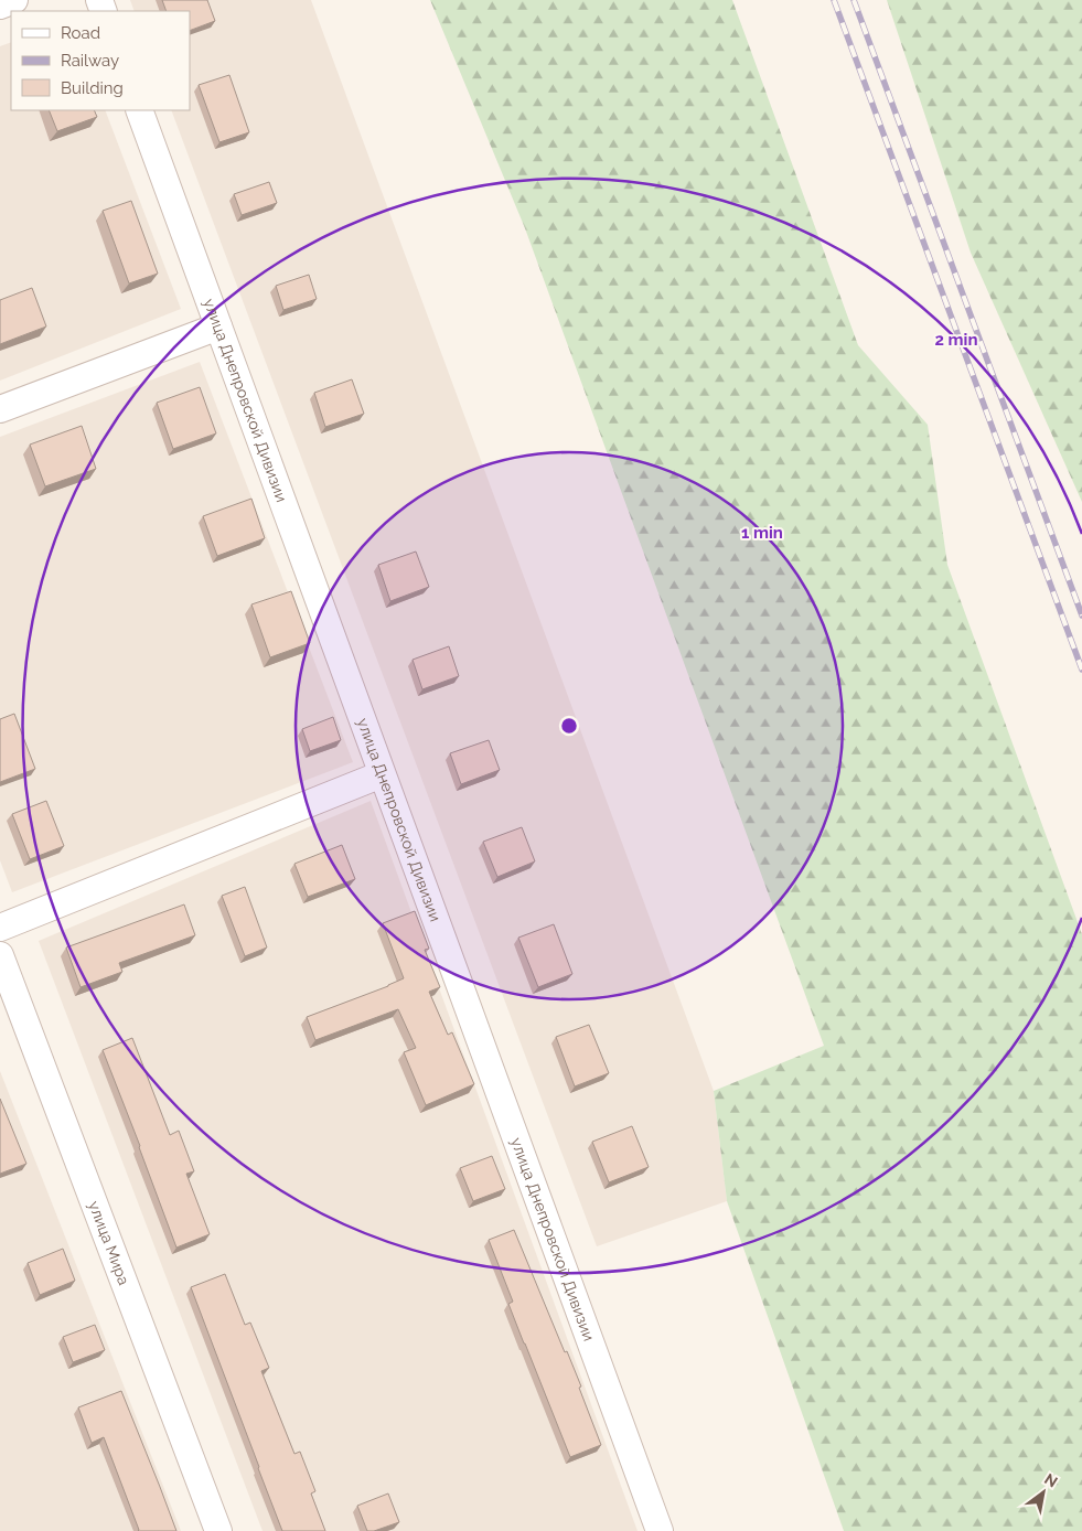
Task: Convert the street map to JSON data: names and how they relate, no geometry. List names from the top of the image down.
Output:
{
  "streets": {
    "street": ["улица Днепровской Дивизии", "улица Мира"]
  },
  "legend": ["Road", "Railway", "Building"],
  "north": "top right",
  "rings": ["2 min", "1 min"]
}
